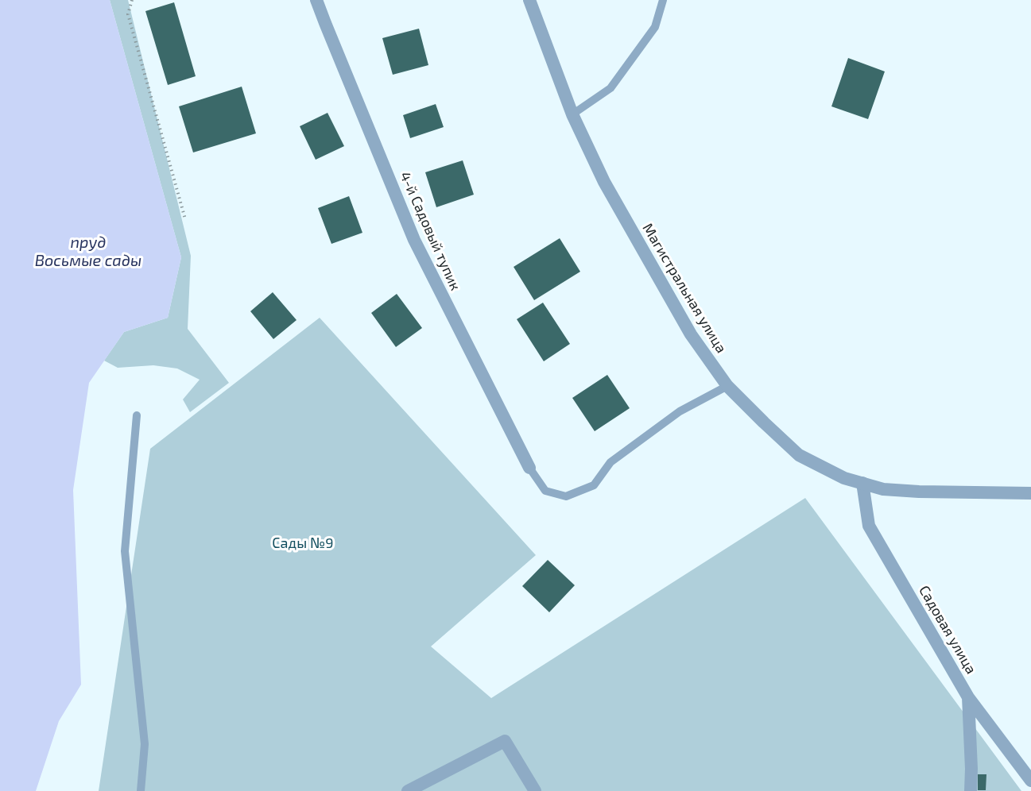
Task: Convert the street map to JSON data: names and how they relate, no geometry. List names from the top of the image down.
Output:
{
  "streets": {
    "street": ["4-й Садовый тупик", "Магистральная улица", "Садовая улица"]
  },
  "crossings": [
    ["Магистральная улица", "Садовая улица"]
  ],
  "water": ["пруд Восьмые сады"],
  "parks": ["Сады №9"]
}
